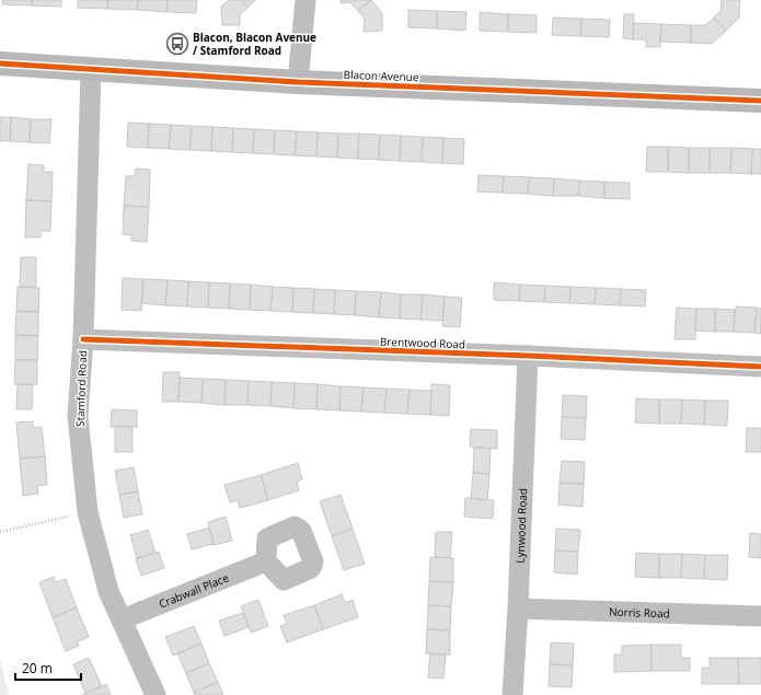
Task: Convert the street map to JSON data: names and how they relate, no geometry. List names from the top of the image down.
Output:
{
  "streets": {
    "street": [
      "Blacon Avenue",
      "Brentwood Road",
      "Stamford Road",
      "Lynwood Road",
      "Crabwall Place",
      "Norris Road"
    ]
  },
  "crossings": [
    ["Blacon Avenue", "Stamford Road"],
    ["Brentwood Road", "Stamford Road"],
    ["Brentwood Road", "Lynwood Road"],
    ["Stamford Road", "Crabwall Place"],
    ["Lynwood Road", "Norris Road"]
  ],
  "places": {
    "bus stop": ["Blacon, Blacon Avenue / Stamford Road"]
  },
  "scale_bar": "20 m"
}
